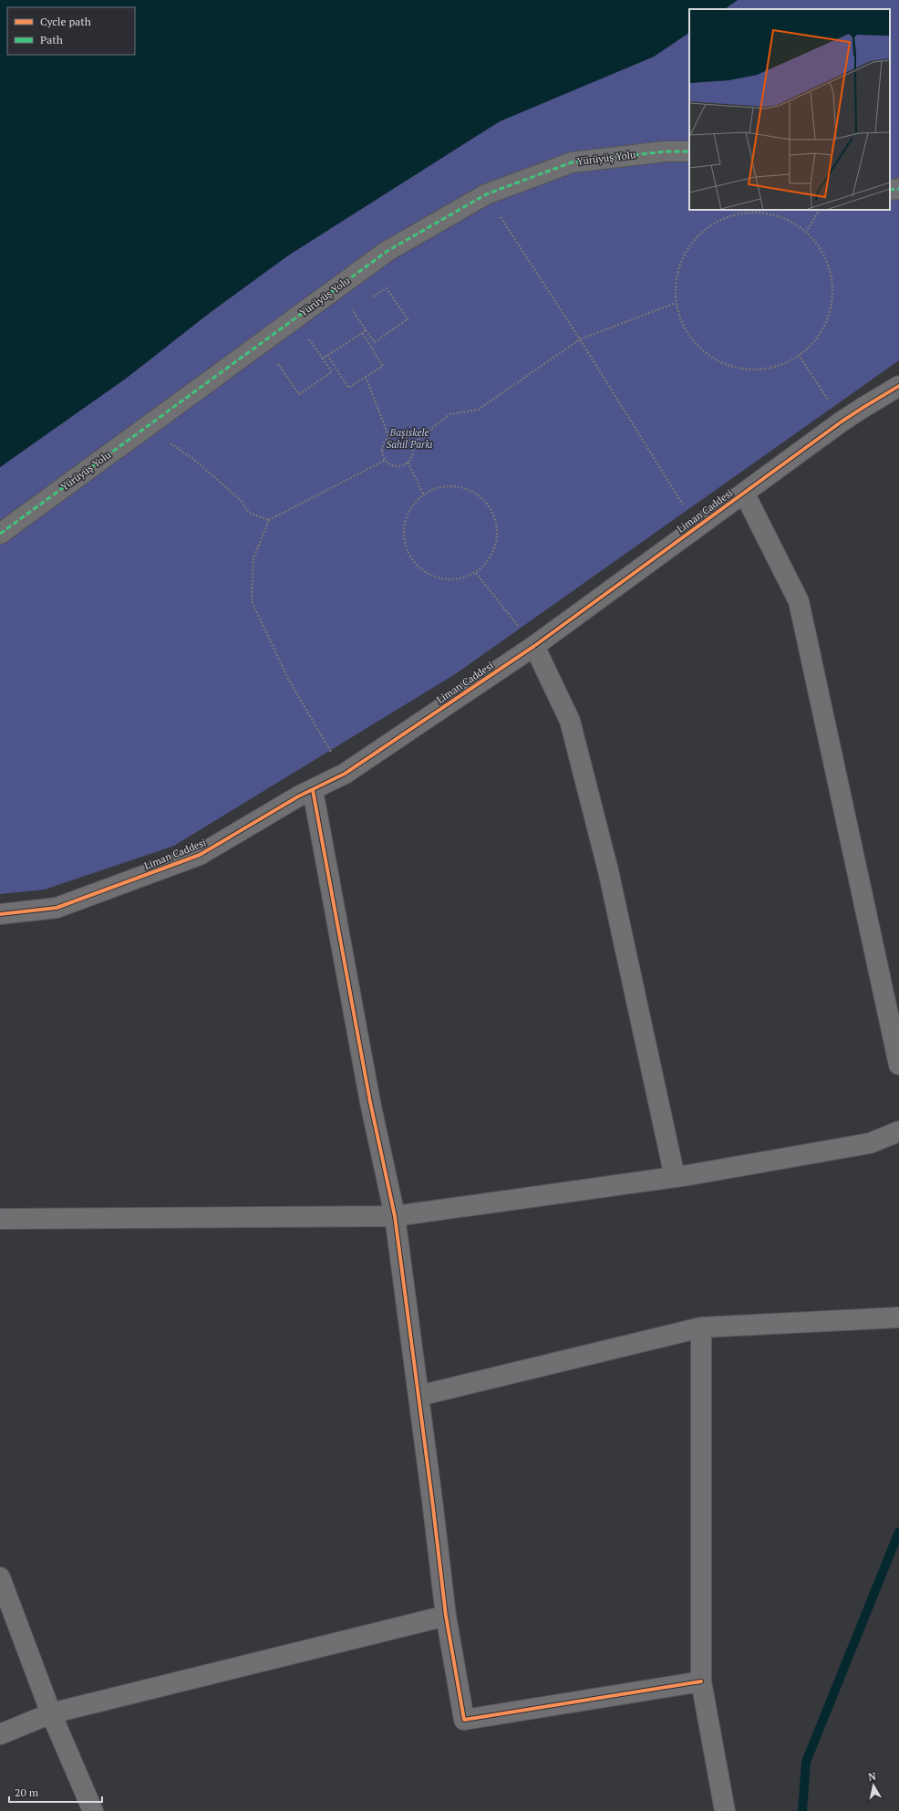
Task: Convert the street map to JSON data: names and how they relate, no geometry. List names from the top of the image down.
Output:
{
  "streets": {
    "street": ["Yürüyüş Yolu", "Liman Caddesi"]
  },
  "parks": ["Başiskele Sahil Parkı"],
  "legend": ["Cycle path", "Path"],
  "scale_bar": "20 m",
  "north": "top"
}
